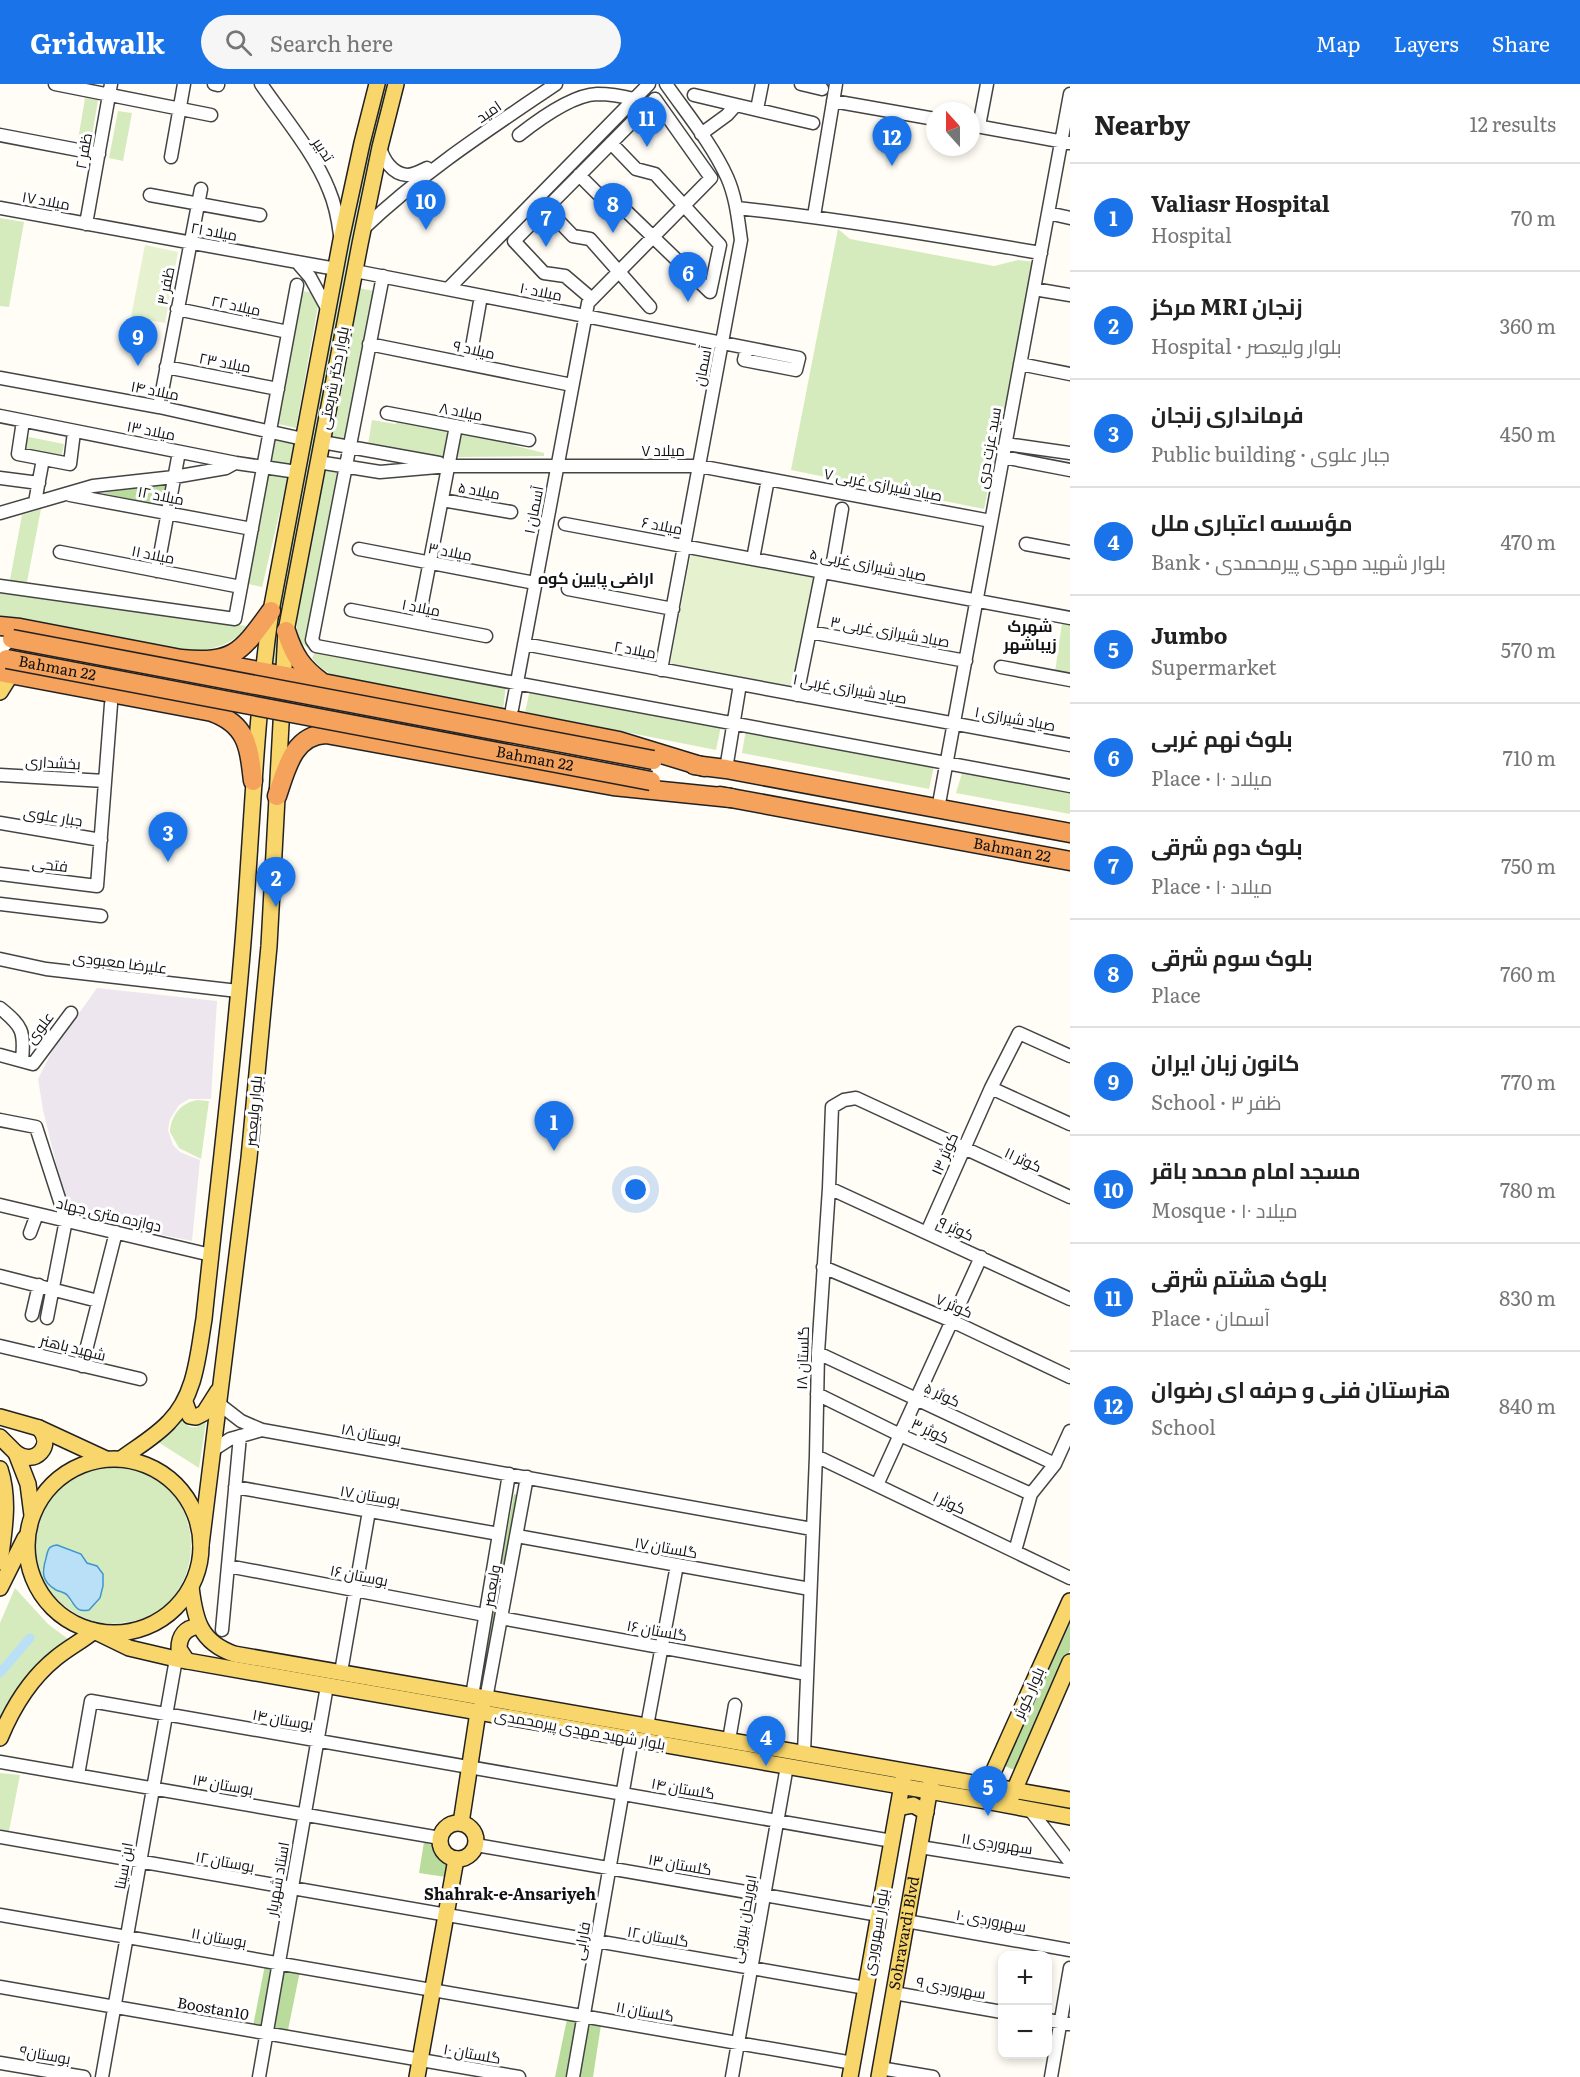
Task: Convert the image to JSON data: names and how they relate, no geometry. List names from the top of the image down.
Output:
{
  "streets": {
    "highway": ["Bahman 22"],
    "main road": [
      "بلوار دکتر شریعتی",
      "بلوار ولیعصر",
      "بلوار کوثر",
      "بلوار شهید مهدی پیرمحمدی",
      "بلوار سهروردی",
      "Sohravardi Blvd"
    ],
    "street": [
      "امید",
      "تدبیر",
      "ظفر ۲",
      "میلاد ۱۷",
      "میلاد ۲۱",
      "ظفر ۳",
      "میلاد ۱۰",
      "میلاد ۲۲",
      "میلاد ۹",
      "میلاد ۲۳",
      "آسمان",
      "میلاد ۱۴",
      "میلاد ۸",
      "میلاد ۱۳",
      "سید عزت حری",
      "میلاد ۷",
      "صیاد شیرازی غربی ۷",
      "میلاد ۵",
      "میلاد ۱۲",
      "آسمان ۱",
      "میلاد ۶",
      "میلاد ۳",
      "میلاد ۱۱",
      "صیاد شیرازی غربی ۵",
      "میلاد ۱",
      "صیاد شیرازی غربی ۳",
      "میلاد ۲",
      "صیاد شیرازی غربی ۱",
      "صیاد شیرازی ۱",
      "بخشداری",
      "جبار علوی",
      "فتحی",
      "علیرضا معبودی",
      "علوی",
      "کوثر ۱۳",
      "کوثر ۱۱",
      "دوازده متری جهاد",
      "کوثر ۹",
      "کوثر ۷",
      "شهید باهنر",
      "گلستان ۱۸",
      "کوثر ۵",
      "کوثر ۳",
      "بوستان ۱۸",
      "بوستان ۱۷",
      "کوثر ۱",
      "گلستان ۱۷",
      "بوستان ۱۶",
      "ولیعصر",
      "گلستان ۱۶",
      "بوستان ۱۴",
      "بوستان ۱۳",
      "گلستان ۱۴",
      "سهروردی ١١",
      "بوستان ۱۲",
      "گلستان ۱۳",
      "ابن سینا",
      "استاد شهریار",
      "ابوریحان بیرونی",
      "سهروردی ۱۰",
      "گلستان ۱۲",
      "بوستان ۱۱",
      "فارابی",
      "سهروردی ۹",
      "Boostan10",
      "گلستان ۱۱",
      "گلستان ۱۰",
      "بوستان۹"
    ]
  },
  "crossings": [
    ["تدبیر", "بلوار دکتر شریعتی"],
    ["ظفر ۲", "میلاد ۱۷"],
    ["ظفر ۲", "میلاد ۲۱"],
    ["میلاد ۱۷", "میلاد ۲۱"],
    ["میلاد ۲۱", "ظفر ۳"],
    ["میلاد ۲۱", "بلوار دکتر شریعتی"],
    ["ظفر ۳", "میلاد ۲۲"],
    ["ظفر ۳", "میلاد ۲۳"],
    ["ظفر ۳", "میلاد ۱۴"],
    ["میلاد ۱۰", "آسمان"],
    ["میلاد ۱۰", "بلوار دکتر شریعتی"],
    ["میلاد ۱۰", "آسمان ۱"],
    ["میلاد ۹", "آسمان ۱"],
    ["آسمان", "میلاد ۷"],
    ["آسمان", "میلاد ۶"],
    ["آسمان", "میلاد ۲"],
    ["بلوار دکتر شریعتی", "میلاد ۱۴"],
    ["بلوار دکتر شریعتی", "میلاد ۱۳"],
    ["بلوار دکتر شریعتی", "بلوار ولیعصر"],
    ["میلاد ۱۳", "میلاد ۱۲"],
    ["سید عزت حری", "صیاد شیرازی غربی ۷"],
    ["سید عزت حری", "صیاد شیرازی غربی ۵"],
    ["سید عزت حری", "صیاد شیرازی غربی ۳"],
    ["سید عزت حری", "Bahman 22"],
    ["سید عزت حری", "صیاد شیرازی غربی ۱"],
    ["سید عزت حری", "صیاد شیرازی ۱"],
    ["میلاد ۷", "صیاد شیرازی غربی ۷"],
    ["میلاد ۷", "آسمان ۱"],
    ["آسمان ۱", "میلاد ۳"],
    ["آسمان ۱", "میلاد ۲"],
    ["میلاد ۶", "صیاد شیرازی غربی ۵"],
    ["میلاد ۲", "صیاد شیرازی غربی ۱"],
    ["صیاد شیرازی غربی ۱", "صیاد شیرازی ۱"],
    ["جبار علوی", "فتحی"],
    ["علیرضا معبودی", "بلوار ولیعصر"],
    ["بلوار ولیعصر", "دوازده متری جهاد"],
    ["بلوار ولیعصر", "بوستان ۱۸"],
    ["بلوار ولیعصر", "بلوار شهید مهدی پیرمحمدی"],
    ["کوثر ۱۳", "کوثر ۱۱"],
    ["کوثر ۱۳", "کوثر ۹"],
    ["کوثر ۱۱", "کوثر ۹"],
    ["کوثر ۱۱", "گلستان ۱۸"],
    ["کوثر ۹", "گلستان ۱۸"],
    ["کوثر ۷", "گلستان ۱۸"],
    ["گلستان ۱۸", "کوثر ۵"],
    ["گلستان ۱۸", "کوثر ۳"],
    ["گلستان ۱۸", "کوثر ۱"],
    ["گلستان ۱۸", "گلستان ۱۷"],
    ["گلستان ۱۸", "گلستان ۱۶"],
    ["گلستان ۱۸", "بلوار شهید مهدی پیرمحمدی"],
    ["بوستان ۱۸", "ولیعصر"],
    ["بوستان ۱۷", "ولیعصر"],
    ["گلستان ۱۷", "ولیعصر"],
    ["بوستان ۱۶", "ولیعصر"],
    ["ولیعصر", "گلستان ۱۶"],
    ["ولیعصر", "بلوار شهید مهدی پیرمحمدی"],
    ["بلوار کوثر", "بلوار شهید مهدی پیرمحمدی"],
    ["بوستان ۱۴", "بوستان ۱۳"],
    ["بوستان ۱۴", "گلستان ۱۴"],
    ["بوستان ۱۴", "ابن سینا"],
    ["بوستان ۱۴", "استاد شهریار"],
    ["بلوار شهید مهدی پیرمحمدی", "ابن سینا"],
    ["بلوار شهید مهدی پیرمحمدی", "استاد شهریار"],
    ["بلوار شهید مهدی پیرمحمدی", "ابوریحان بیرونی"],
    ["بلوار شهید مهدی پیرمحمدی", "بلوار سهروردی"],
    ["بلوار شهید مهدی پیرمحمدی", "Sohravardi Blvd"],
    ["بلوار شهید مهدی پیرمحمدی", "فارابی"],
    ["بوستان ۱۳", "گلستان ۱۳"],
    ["بوستان ۱۳", "ابن سینا"],
    ["بوستان ۱۳", "استاد شهریار"],
    ["گلستان ۱۴", "ابوریحان بیرونی"],
    ["گلستان ۱۴", "بلوار سهروردی"],
    ["گلستان ۱۴", "فارابی"],
    ["سهروردی ١١", "Sohravardi Blvd"],
    ["بوستان ۱۲", "ابن سینا"],
    ["بوستان ۱۲", "استاد شهریار"],
    ["بوستان ۱۲", "گلستان ۱۲"],
    ["گلستان ۱۳", "ابوریحان بیرونی"],
    ["گلستان ۱۳", "بلوار سهروردی"],
    ["گلستان ۱۳", "فارابی"],
    ["ابن سینا", "بوستان ۱۱"],
    ["ابن سینا", "Boostan10"],
    ["استاد شهریار", "بوستان ۱۱"],
    ["استاد شهریار", "Boostan10"],
    ["ابوریحان بیرونی", "گلستان ۱۲"],
    ["ابوریحان بیرونی", "گلستان ۱۱"],
    ["سهروردی ۱۰", "Sohravardi Blvd"],
    ["بلوار سهروردی", "گلستان ۱۲"],
    ["بلوار سهروردی", "گلستان ۱۱"],
    ["Sohravardi Blvd", "سهروردی ۹"],
    ["گلستان ۱۲", "فارابی"],
    ["بوستان ۱۱", "گلستان ۱۱"],
    ["فارابی", "گلستان ۱۱"],
    ["Boostan10", "گلستان ۱۰"]
  ],
  "districts": ["اراضی پایین کوه", "شهرک زیباشهر", "Shahrak-e-Ansariyeh"],
  "north": "top",
  "page": {
    "header": "Gridwalk",
    "search": "Search here",
    "nav": ["Map", "Layers", "Share"],
    "heading": ["Nearby", "12 results"],
    "pins": [
      "11",
      "12",
      "10",
      "8",
      "7",
      "6",
      "9",
      "3",
      "2",
      "1",
      "4",
      "5"
    ],
    "list": [
      {
        "mark": "1",
        "name": "Valiasr Hospital",
        "note": "Hospital",
        "value": "70 m"
      },
      {
        "mark": "2",
        "name": "مرکز MRI زنجان",
        "note": "Hospital · بلوار ولیعصر",
        "value": "360 m"
      },
      {
        "mark": "3",
        "name": "فرمانداری زنجان",
        "note": "Public building · جبار علوی",
        "value": "450 m"
      },
      {
        "mark": "4",
        "name": "مؤسسه اعتباری ملل",
        "note": "Bank · بلوار شهید مهدی پیرمحمدی",
        "value": "470 m"
      },
      {
        "mark": "5",
        "name": "Jumbo",
        "note": "Supermarket",
        "value": "570 m"
      },
      {
        "mark": "6",
        "name": "بلوک نهم غربی",
        "note": "Place · میلاد ۱۰",
        "value": "710 m"
      },
      {
        "mark": "7",
        "name": "بلوک دوم شرقی",
        "note": "Place · میلاد ۱۰",
        "value": "750 m"
      },
      {
        "mark": "8",
        "name": "بلوک سوم شرقی",
        "note": "Place",
        "value": "760 m"
      },
      {
        "mark": "9",
        "name": "کانون زبان ایران",
        "note": "School · ظفر ۳",
        "value": "770 m"
      },
      {
        "mark": "10",
        "name": "مسجد امام محمد باقر",
        "note": "Mosque · میلاد ۱۰",
        "value": "780 m"
      },
      {
        "mark": "11",
        "name": "بلوک هشتم شرقی",
        "note": "Place · آسمان",
        "value": "830 m"
      },
      {
        "mark": "12",
        "name": "هنرستان فنی و حرفه ای رضوان",
        "note": "School",
        "value": "840 m"
      }
    ],
    "map_buttons": ["+", "−"]
  }
}
